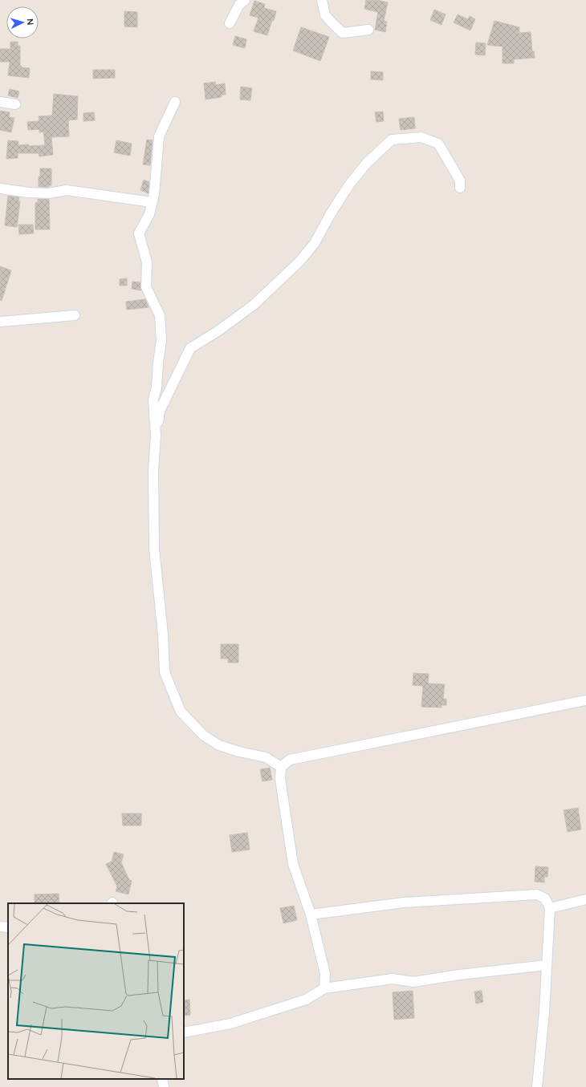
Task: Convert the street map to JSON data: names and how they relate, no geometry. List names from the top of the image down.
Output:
{
  "north": "right"
}
